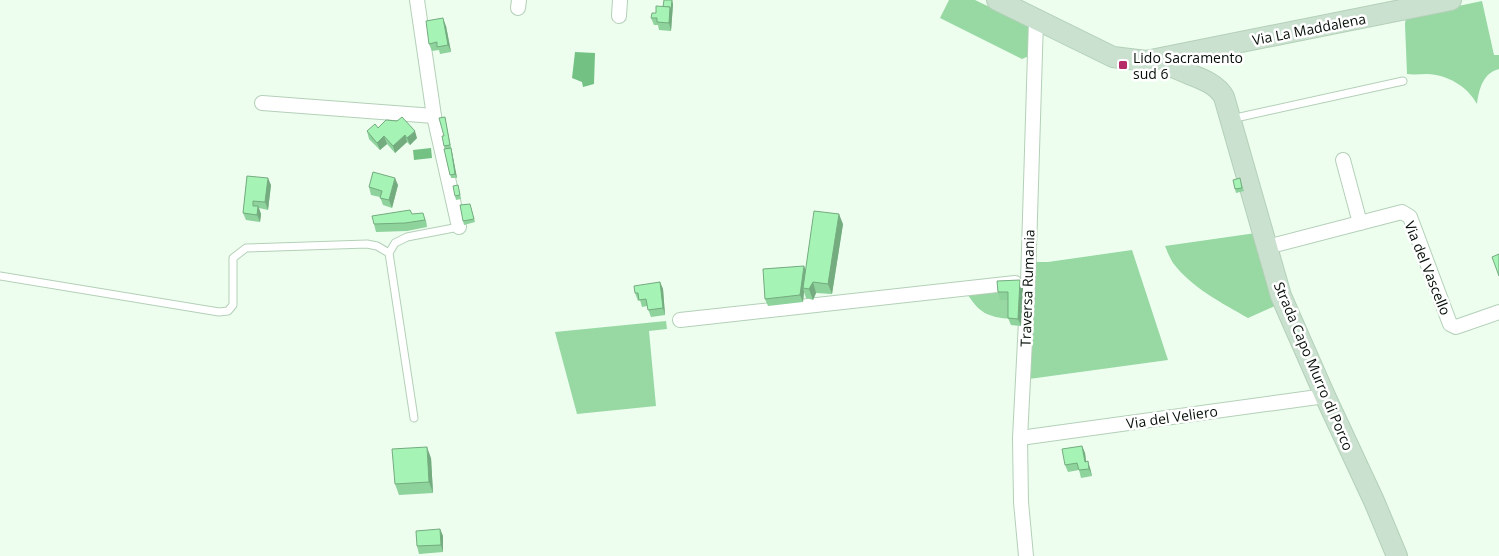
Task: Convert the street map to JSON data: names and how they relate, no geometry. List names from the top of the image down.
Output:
{
  "streets": {
    "street": [
      "Via La Maddalena",
      "Via del Vascello",
      "Traversa Rumania",
      "Strada Capo Murro di Porco",
      "Via del Veliero"
    ]
  },
  "crossings": [
    ["Via La Maddalena", "Traversa Rumania"],
    ["Via La Maddalena", "Strada Capo Murro di Porco"],
    ["Via del Vascello", "Strada Capo Murro di Porco"],
    ["Traversa Rumania", "Via del Veliero"],
    ["Strada Capo Murro di Porco", "Via del Veliero"]
  ],
  "places": {
    "transit": ["Lido Sacramento sud 6"]
  }
}
